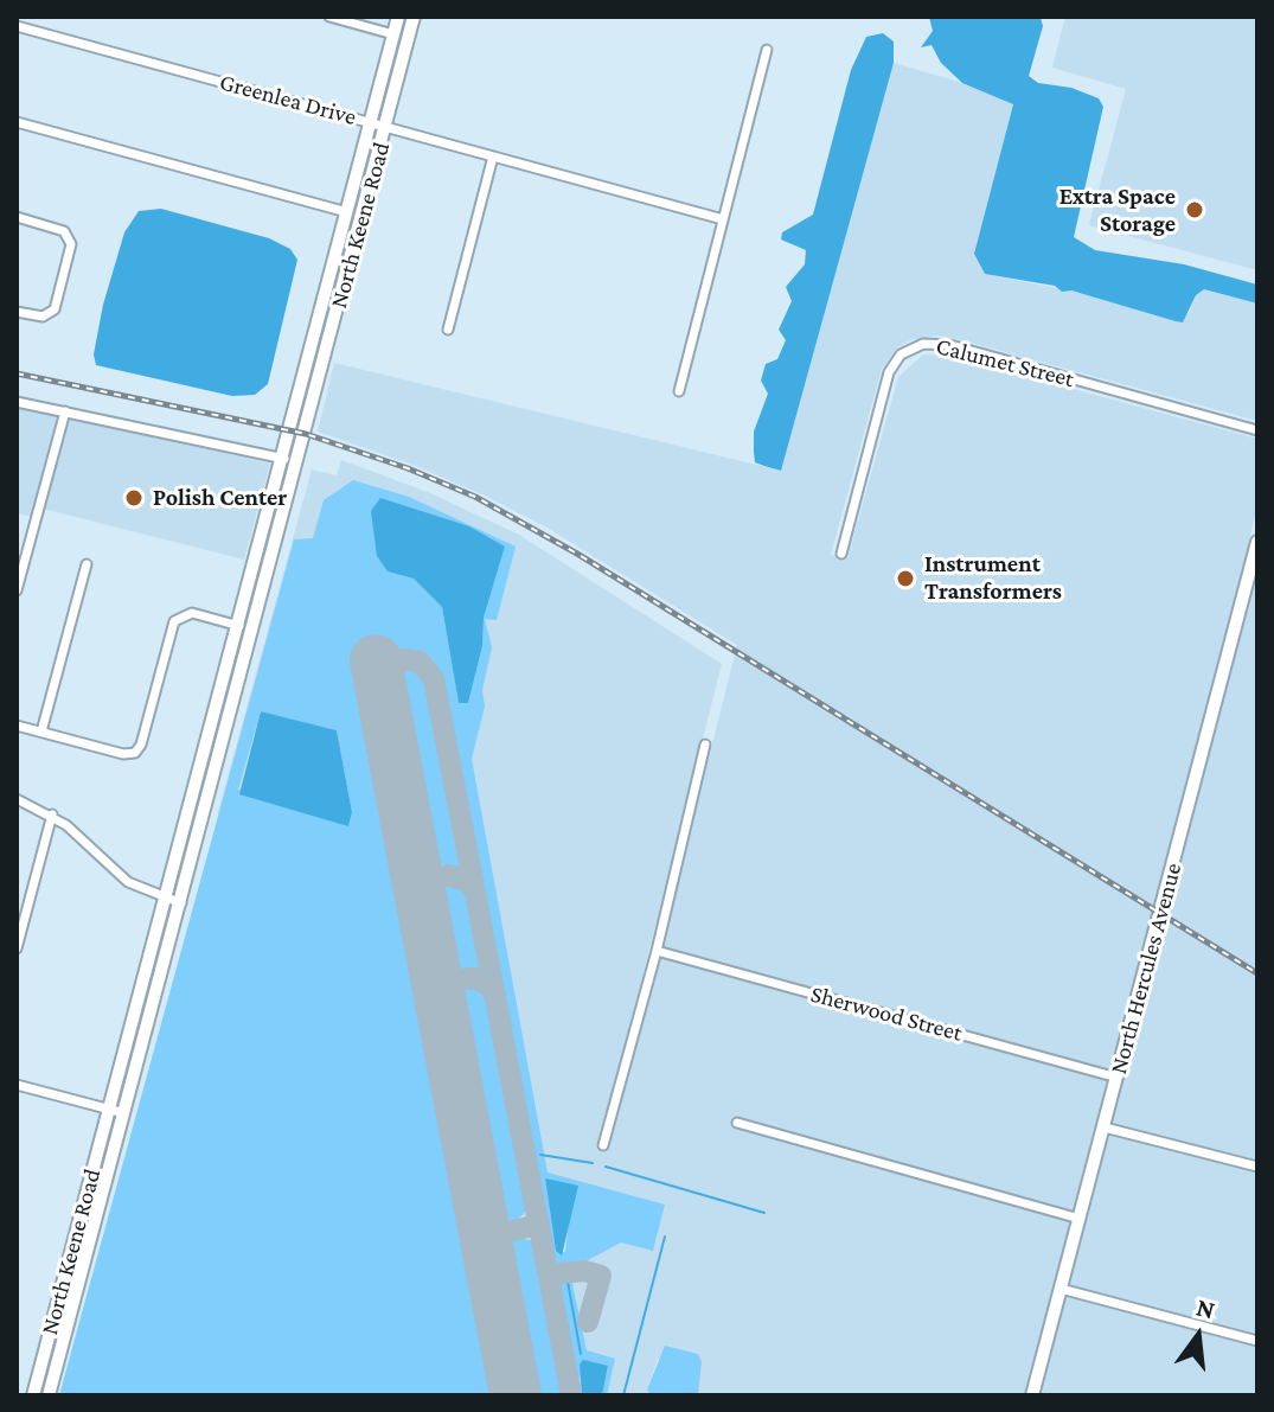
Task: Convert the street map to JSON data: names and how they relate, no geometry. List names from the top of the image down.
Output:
{
  "streets": {
    "main road": ["North Keene Road", "North Hercules Avenue"],
    "street": ["Greenlea Drive", "Calumet Street", "Sherwood Street"]
  },
  "crossings": [
    ["Greenlea Drive", "North Keene Road"],
    ["North Hercules Avenue", "Sherwood Street"]
  ],
  "places": ["Extra Space Storage", "Polish Center", "Instrument Transformers"],
  "north": "top"
}
